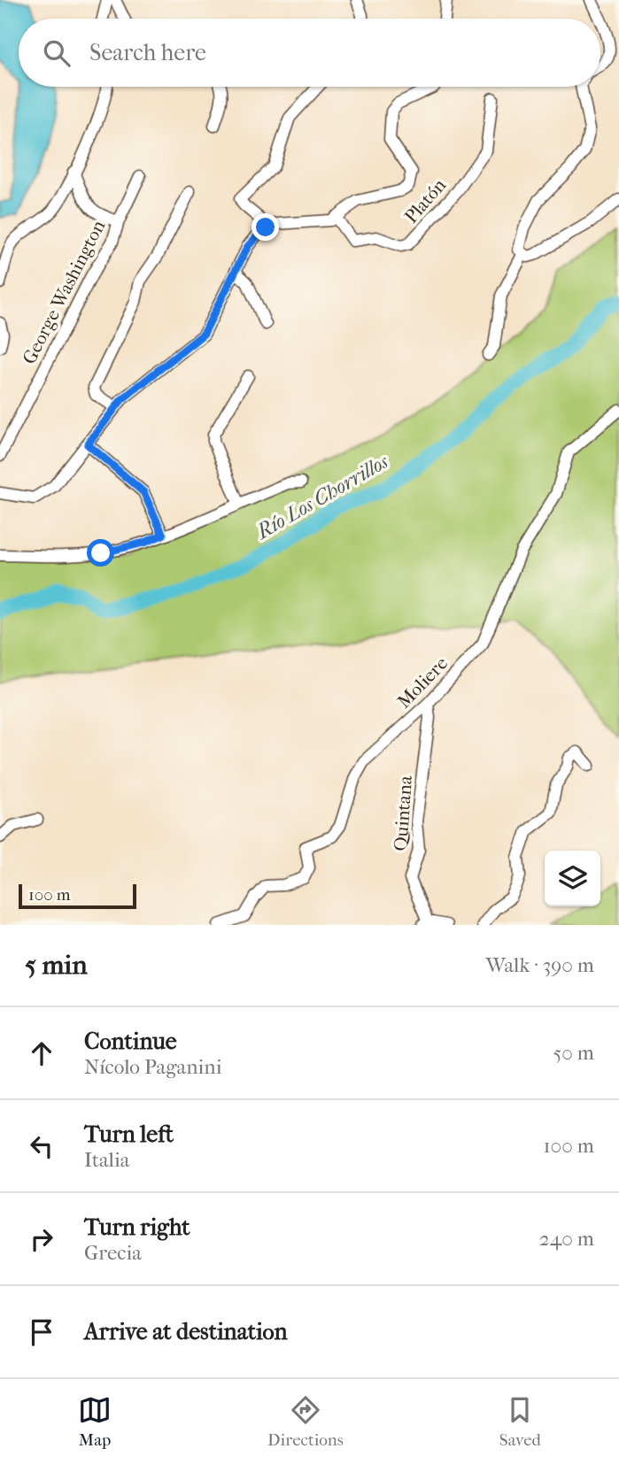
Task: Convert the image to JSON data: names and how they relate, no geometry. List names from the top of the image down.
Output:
{
  "streets": {
    "street": [
      "Platón",
      "George Washington",
      "Moliere",
      "Quintana"
    ]
  },
  "crossings": [
    ["Moliere", "Quintana"]
  ],
  "water": ["Río Los Chorrillos"],
  "scale_bar": "100 m",
  "page": {
    "search": "Search here",
    "scale": "100 m",
    "heading": ["5 min", "Walk · 390 m"],
    "list": [
      ["Continue", "Nícolo Paganini", "50 m"],
      ["Turn left", "Italia", "100 m"],
      ["Turn right", "Grecia", "240 m"],
      "Arrive at destination"
    ],
    "nav": ["Map", "Directions", "Saved"]
  }
}
